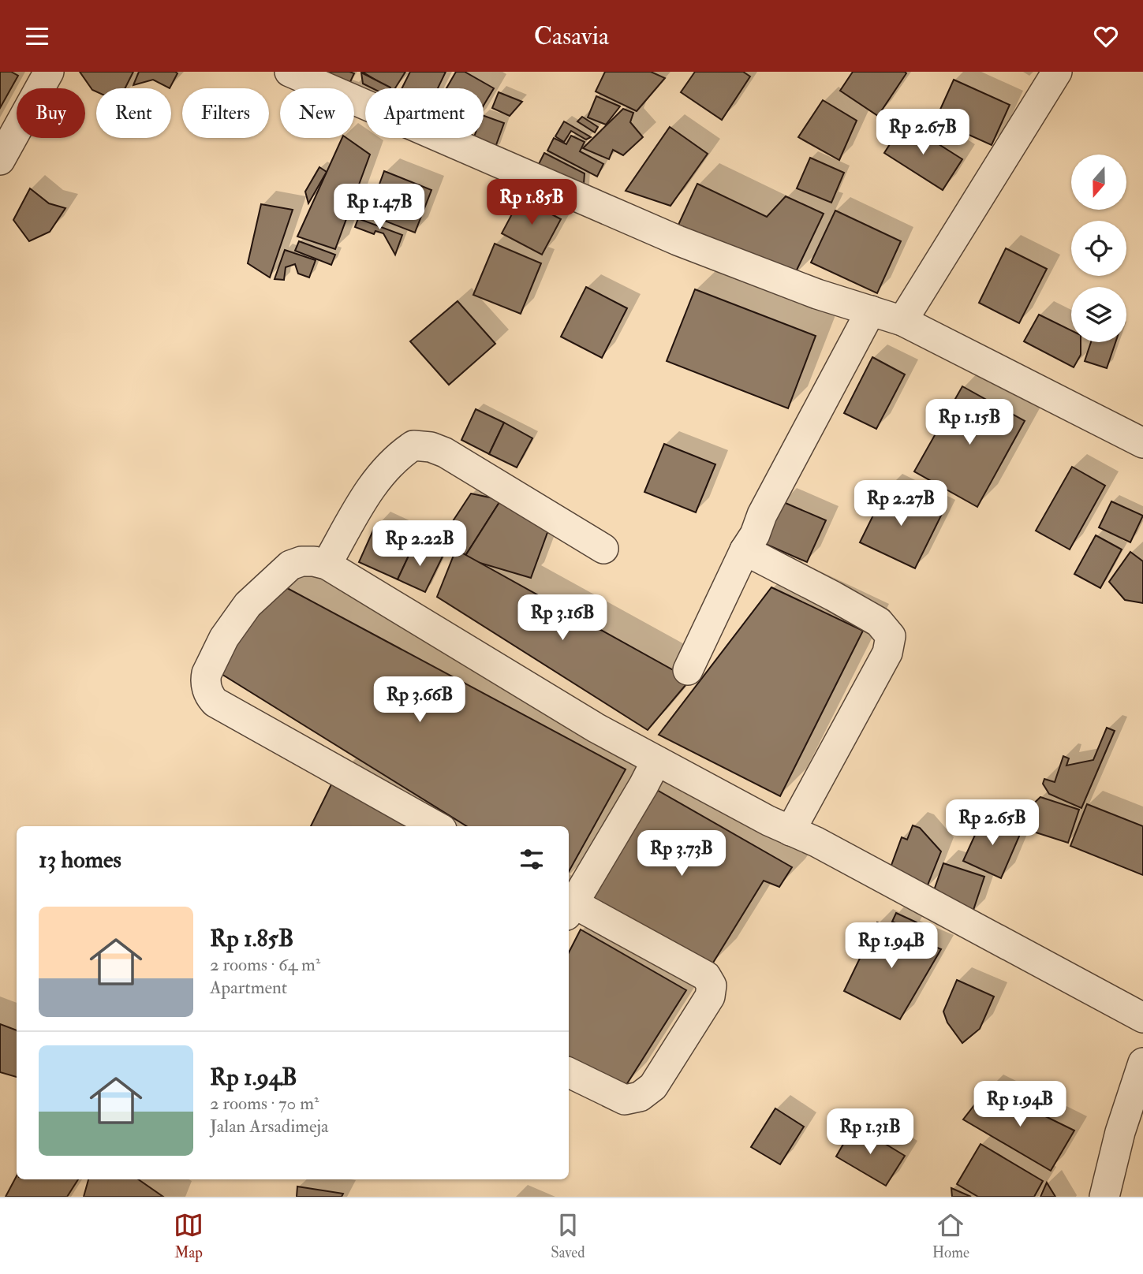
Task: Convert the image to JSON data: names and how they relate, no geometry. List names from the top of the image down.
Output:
{
  "north": "bottom",
  "page": {
    "header": "Casavia",
    "chip": [
      "Buy",
      "Rent",
      "Filters",
      "New",
      "Apartment"
    ],
    "price": [
      "Rp 2.67B",
      "Rp 1.85B",
      "Rp 1.47B",
      "Rp 1.15B",
      "Rp 2.27B",
      "Rp 2.22B",
      "Rp 3.16B",
      "Rp 3.66B",
      "Rp 2.65B",
      "Rp 3.73B",
      "Rp 1.94B",
      "Rp 1.94B",
      "Rp 1.31B"
    ],
    "heading": "13 homes",
    "list": [
      {
        "name": "Rp 1.85B",
        "note": "2 rooms · 64 m² · Apartment"
      },
      {
        "name": "Rp 1.94B",
        "note": "2 rooms · 70 m² · Jalan Arsadimeja"
      }
    ],
    "tabs": ["Map", "Saved", "Home"]
  }
}
